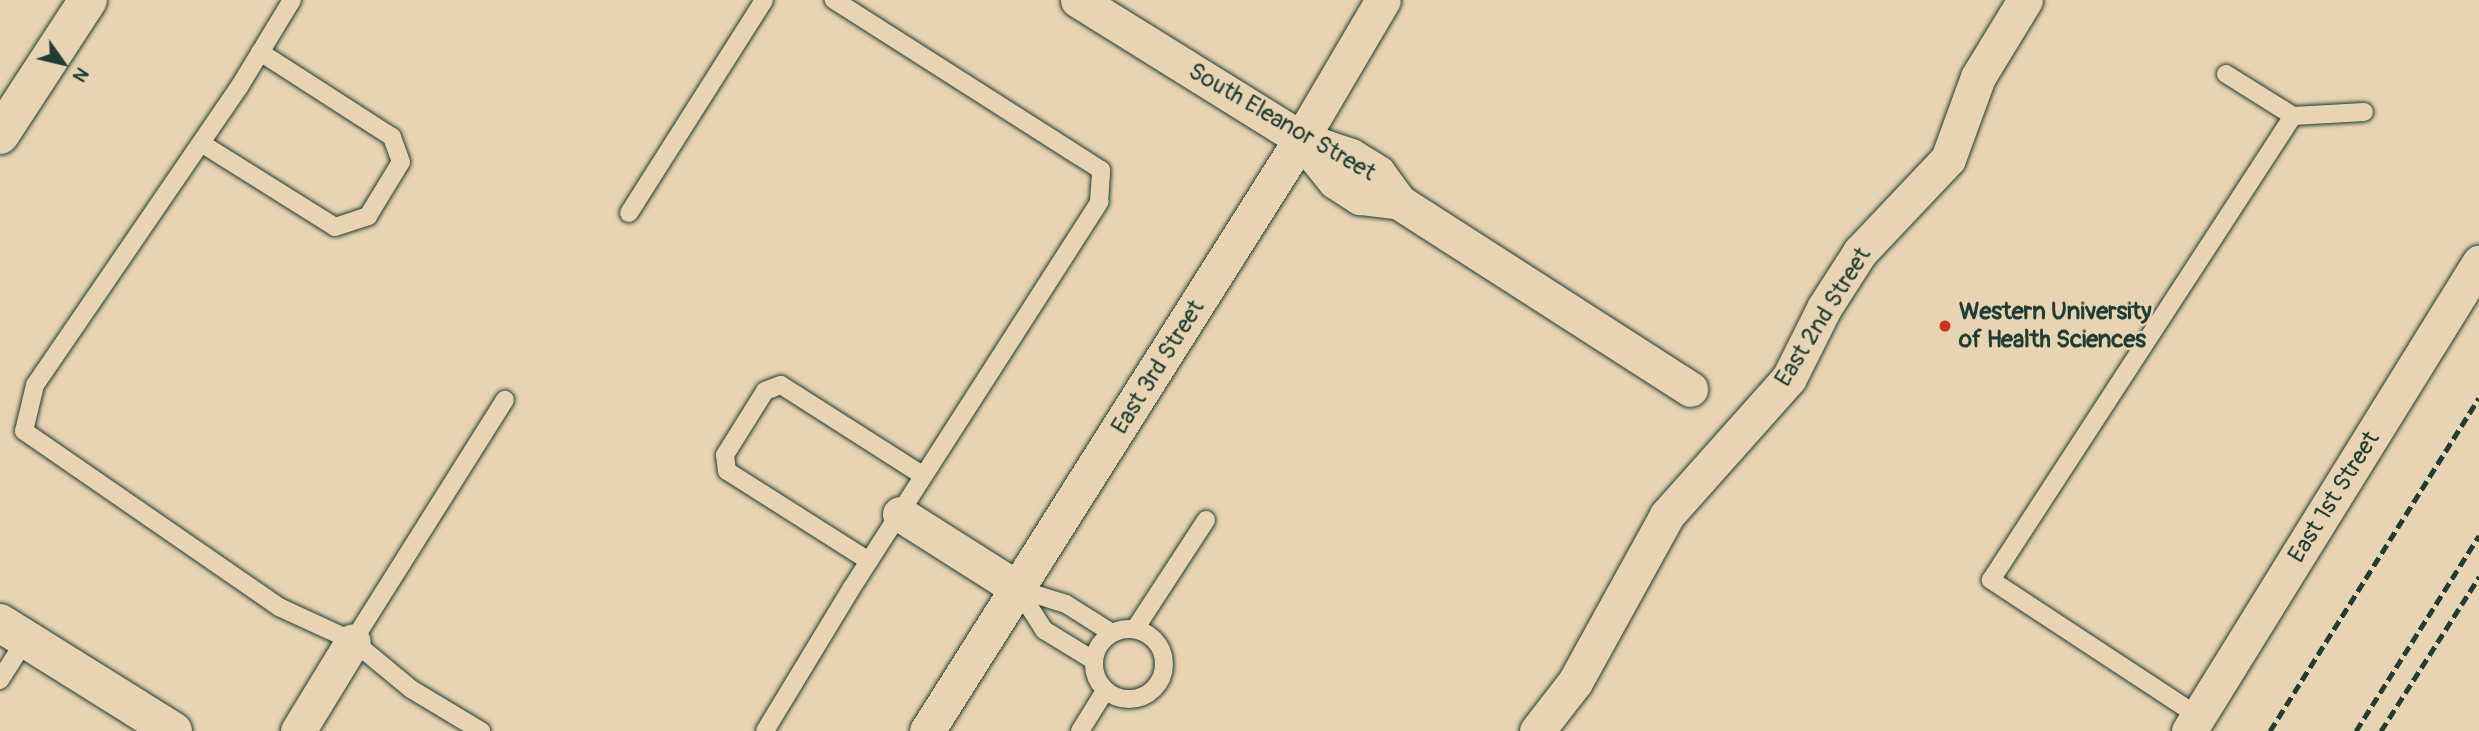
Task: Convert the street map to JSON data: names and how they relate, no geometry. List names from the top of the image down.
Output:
{
  "streets": {
    "street": [
      "South Eleanor Street",
      "East 2nd Street",
      "East 3rd Street",
      "East 1st Street"
    ]
  },
  "crossings": [
    ["South Eleanor Street", "East 3rd Street"]
  ],
  "places": ["Western University of Health Sciences"],
  "north": "bottom right"
}
